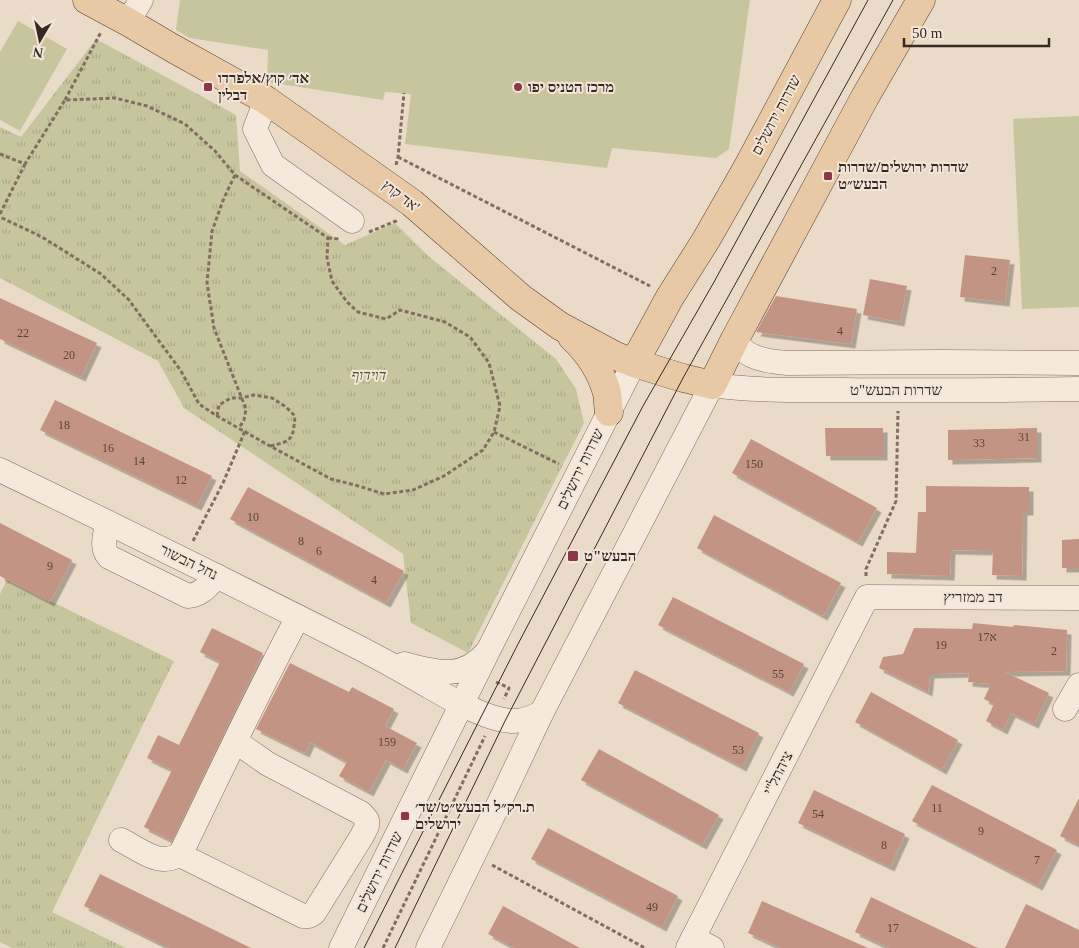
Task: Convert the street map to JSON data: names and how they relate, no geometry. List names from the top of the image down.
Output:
{
  "streets": {
    "main road": ["שדרות ירושלים", "אד קוץ'"],
    "street": [
      "שדרות הבעש\"ט",
      "נחל הבשור",
      "דב ממזריץ",
      "ציהתל\"י"
    ]
  },
  "crossings": [
    ["שדרות ירושלים", "אד קוץ'"],
    ["שדרות ירושלים", "נחל הבשור"],
    ["אד קוץ'", "שדרות הבעש\"ט"],
    ["דב ממזריץ", "ציהתל\"י"]
  ],
  "parks": ["דוידוף"],
  "places": {
    "transit": [
      "אד׳ קוץ/אלפרדו דבלין",
      "שדרות ירושלים/שדרות הבעש״ט",
      "הבעש\"ט",
      "ת.רק״ל הבעש״ט/שד׳ ירושלים"
    ],
    "other": ["מרכז הטניס יפו"]
  },
  "house_numbers": [
    "2",
    "4",
    "22",
    "20",
    "18",
    "31",
    "33",
    "16",
    "14",
    "150",
    "12",
    "10",
    "8",
    "6",
    "9",
    "4",
    "17א",
    "19",
    "2",
    "55",
    "159",
    "53",
    "11",
    "54",
    "9",
    "8",
    "7",
    "49",
    "17"
  ],
  "scale_bar": "50 m",
  "north": "bottom"
}
